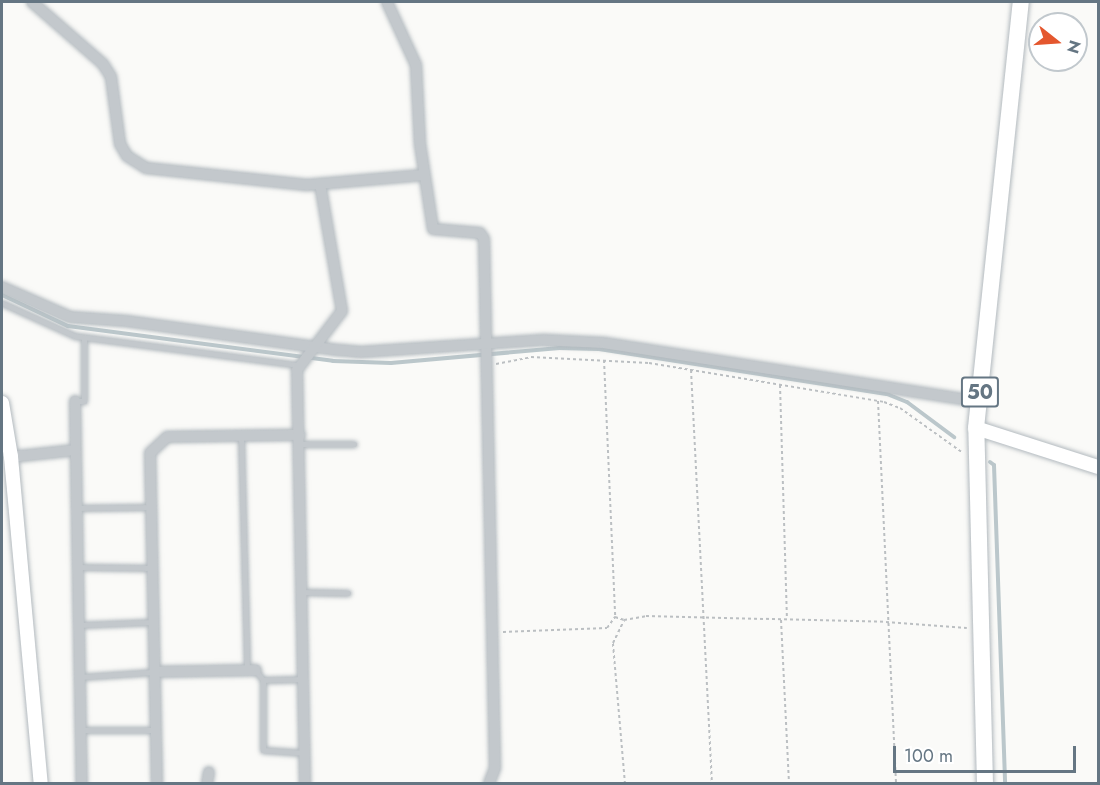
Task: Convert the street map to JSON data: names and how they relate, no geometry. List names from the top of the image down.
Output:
{
  "streets": {
    "main road": ["50"]
  },
  "scale_bar": "100 m",
  "north": "right"
}
